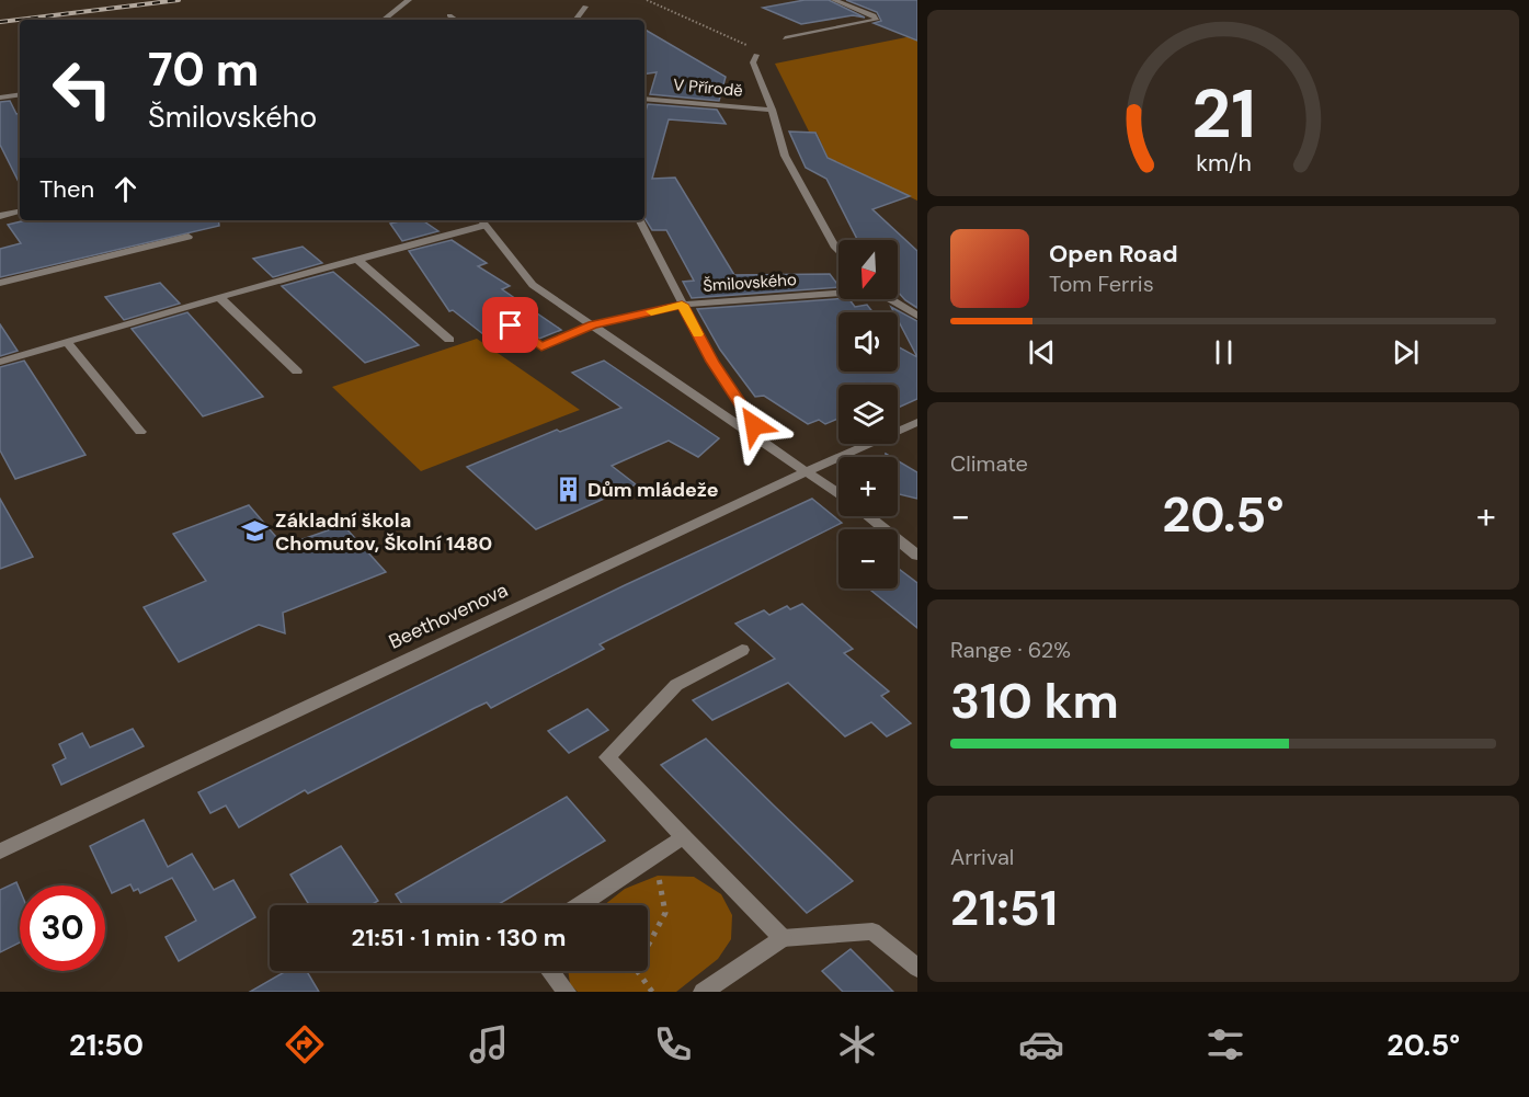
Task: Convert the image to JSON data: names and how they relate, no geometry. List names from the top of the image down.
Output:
{
  "streets": {
    "street": ["V Přírodě", "Šmilovského", "Beethovenova"]
  },
  "places": {
    "building": ["Dům mládeže"],
    "school or university": ["Základní škola Chomutov, Školní 1480"]
  },
  "north": "bottom",
  "page": {
    "turn": ["70 m", "Šmilovského"],
    "then": "Then",
    "song": ["Open Road", "Tom Ferris"],
    "map_buttons": ["+", "−"],
    "tile": [
      "Climate",
      ["Range · 62%", "310 km"],
      ["Arrival", "21:51"]
    ],
    "heat": ["−", "20.5°", "+"],
    "limit": "30",
    "trip": "21:51 · 1 min · 130 m",
    "tabs": ["21:50", "20.5°"],
    "gauge": ["21", "km/h"]
  }
}
